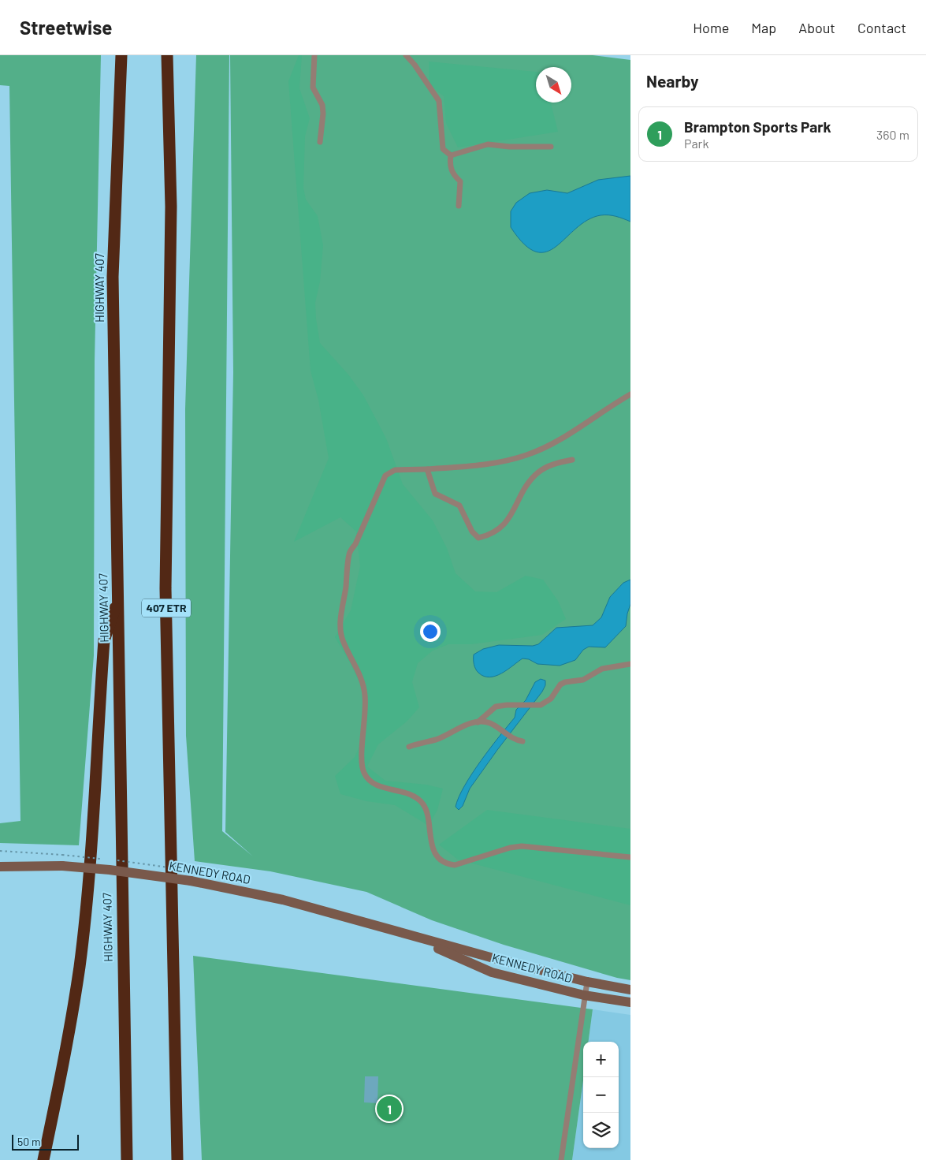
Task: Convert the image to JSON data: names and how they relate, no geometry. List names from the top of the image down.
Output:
{
  "streets": {
    "highway": ["HIGHWAY 407", "407 ETR"],
    "main road": ["KENNEDY ROAD"]
  },
  "scale_bar": "50 m",
  "north": "bottom right",
  "page": {
    "header": "Streetwise",
    "nav": [
      "Home",
      "Map",
      "About",
      "Contact"
    ],
    "heading": "Nearby",
    "list": [
      {
        "mark": "1",
        "name": "Brampton Sports Park",
        "note": "Park",
        "value": "360 m"
      }
    ],
    "map_buttons": ["+", "−"],
    "pins": "1",
    "scale": "50 m"
  }
}
